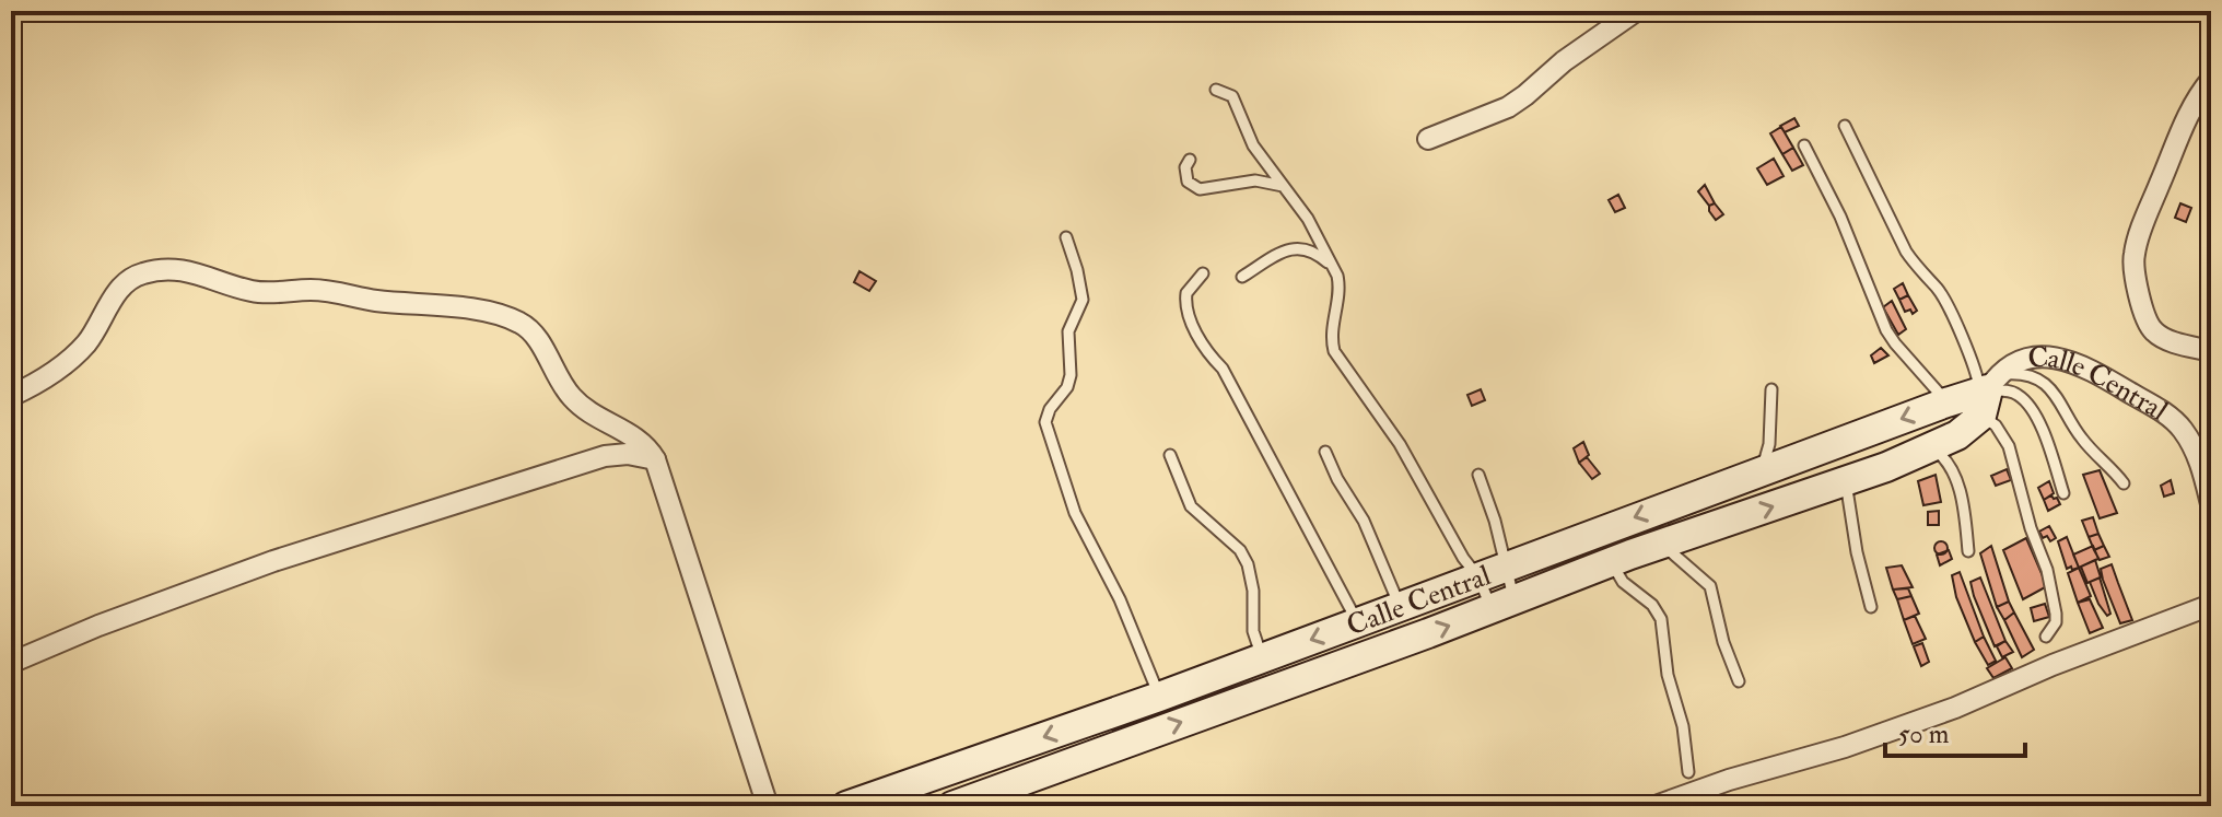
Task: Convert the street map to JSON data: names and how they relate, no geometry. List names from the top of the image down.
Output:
{
  "streets": {
    "street": ["Calle Central"]
  },
  "scale_bar": "50 m"
}
